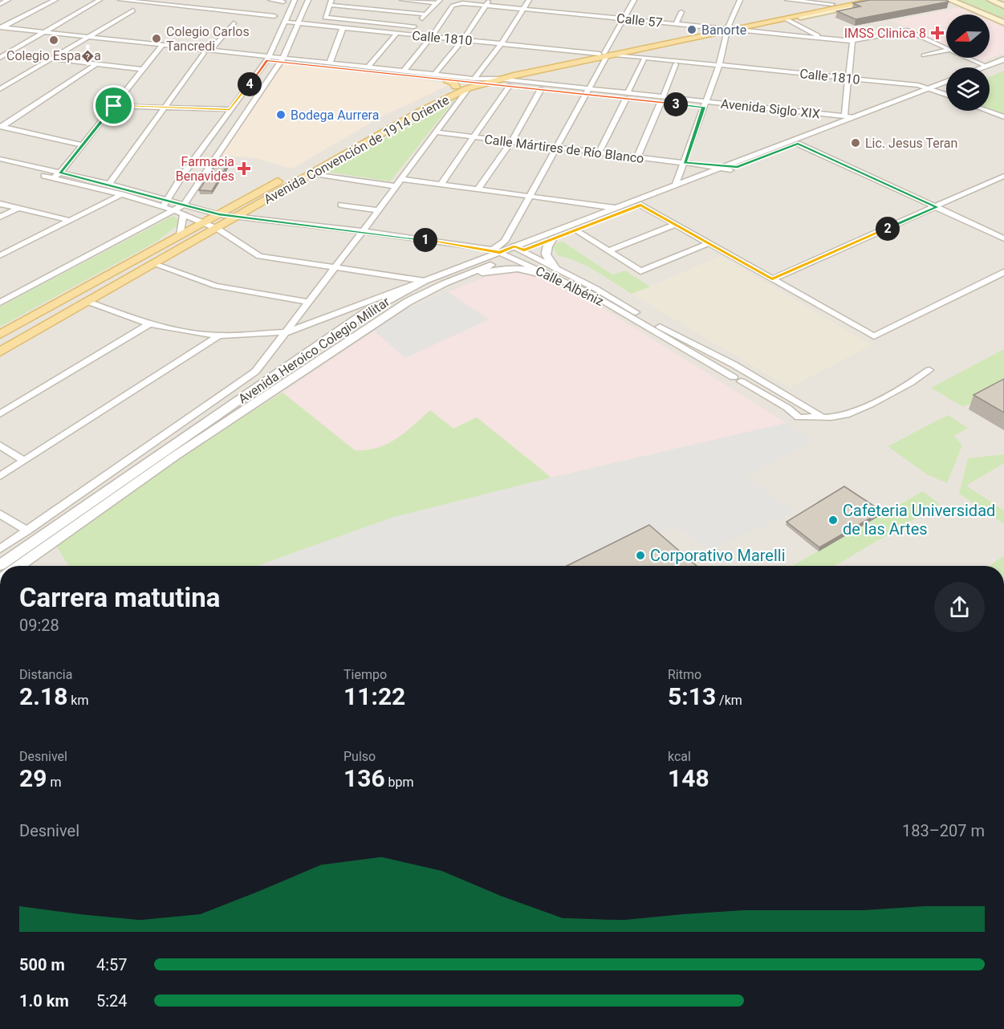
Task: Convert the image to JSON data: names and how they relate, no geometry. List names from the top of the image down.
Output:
{
  "streets": {
    "main road": ["Avenida Convención de 1914 Oriente"],
    "street": [
      "Calle 57",
      "Calle 1810",
      "Avenida Siglo XIX",
      "Calle Mártires de Río Blanco",
      "Calle Albéniz",
      "Avenida Heroico Colegio Militar"
    ]
  },
  "crossings": [
    ["Calle 57", "Calle 1810"],
    ["Calle 57", "Avenida Convención de 1914 Oriente"],
    ["Calle 57", "Avenida Heroico Colegio Militar"],
    ["Calle 1810", "Avenida Convención de 1914 Oriente"],
    ["Calle 1810", "Avenida Heroico Colegio Militar"],
    ["Avenida Siglo XIX", "Avenida Convención de 1914 Oriente"],
    ["Avenida Siglo XIX", "Avenida Heroico Colegio Militar"],
    ["Calle Mártires de Río Blanco", "Avenida Heroico Colegio Militar"],
    ["Avenida Convención de 1914 Oriente", "Calle Albéniz"],
    ["Avenida Convención de 1914 Oriente", "Avenida Heroico Colegio Militar"],
    ["Calle Albéniz", "Avenida Heroico Colegio Militar"]
  ],
  "places": {
    "other": [
      "Banorte",
      "Colegio Carlos Tancredi",
      "Colegio Espa�a",
      "Bodega Aurrera",
      "Lic. Jesus Teran",
      "Cafeteria Universidad de las Artes",
      "Corporativo Marelli"
    ],
    "health": ["IMSS Clinica 8", "Farmacia Benavides"]
  },
  "north": "left",
  "page": {
    "pins": [
      "4",
      "3",
      "2",
      "1"
    ],
    "heading": ["Carrera matutina", "09:28"],
    "stats": [
      ["Distancia", "2.18 km"],
      ["Tiempo", "11:22"],
      ["Ritmo", "5:13 /km"],
      ["Desnivel", "29 m"],
      ["Pulso", "136 bpm"],
      ["kcal", "148"]
    ],
    "chart": ["Desnivel", "183–207 m"],
    "list": [
      {
        "name": "500 m",
        "note": "4:57"
      },
      {
        "name": "1.0 km",
        "note": "5:24"
      }
    ]
  }
}
